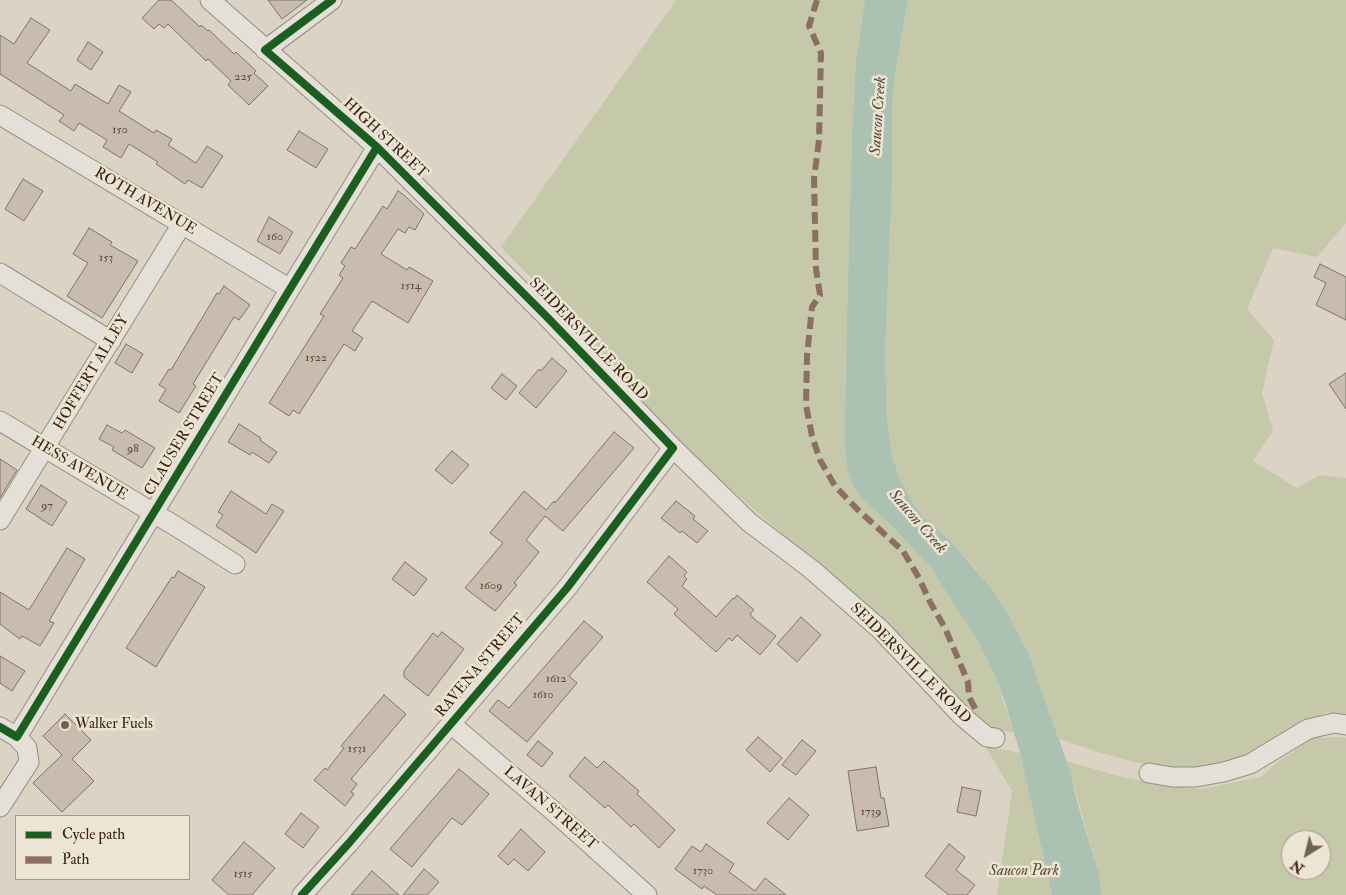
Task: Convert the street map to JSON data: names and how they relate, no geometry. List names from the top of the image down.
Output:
{
  "streets": {
    "street": [
      "HIGH STREET",
      "ROTH AVENUE",
      "SEIDERSVILLE ROAD",
      "HOFFERT ALLEY",
      "CLAUSER STREET",
      "HESS AVENUE",
      "RAVENA STREET",
      "LAVAN STREET"
    ]
  },
  "crossings": [
    ["HIGH STREET", "SEIDERSVILLE ROAD"],
    ["HIGH STREET", "CLAUSER STREET"],
    ["ROTH AVENUE", "HOFFERT ALLEY"],
    ["ROTH AVENUE", "CLAUSER STREET"],
    ["SEIDERSVILLE ROAD", "RAVENA STREET"],
    ["HOFFERT ALLEY", "HESS AVENUE"],
    ["CLAUSER STREET", "HESS AVENUE"],
    ["RAVENA STREET", "LAVAN STREET"]
  ],
  "water": ["Saucon Creek"],
  "parks": ["Saucon Park"],
  "places": ["Walker Fuels"],
  "house_numbers": [
    "225",
    "150",
    "160",
    "153",
    "1514",
    "1522",
    "98",
    "97",
    "1609",
    "1612",
    "1610",
    "1531",
    "1739",
    "1730",
    "1515"
  ],
  "legend": ["Cycle path", "Path"],
  "north": "bottom left"
}
